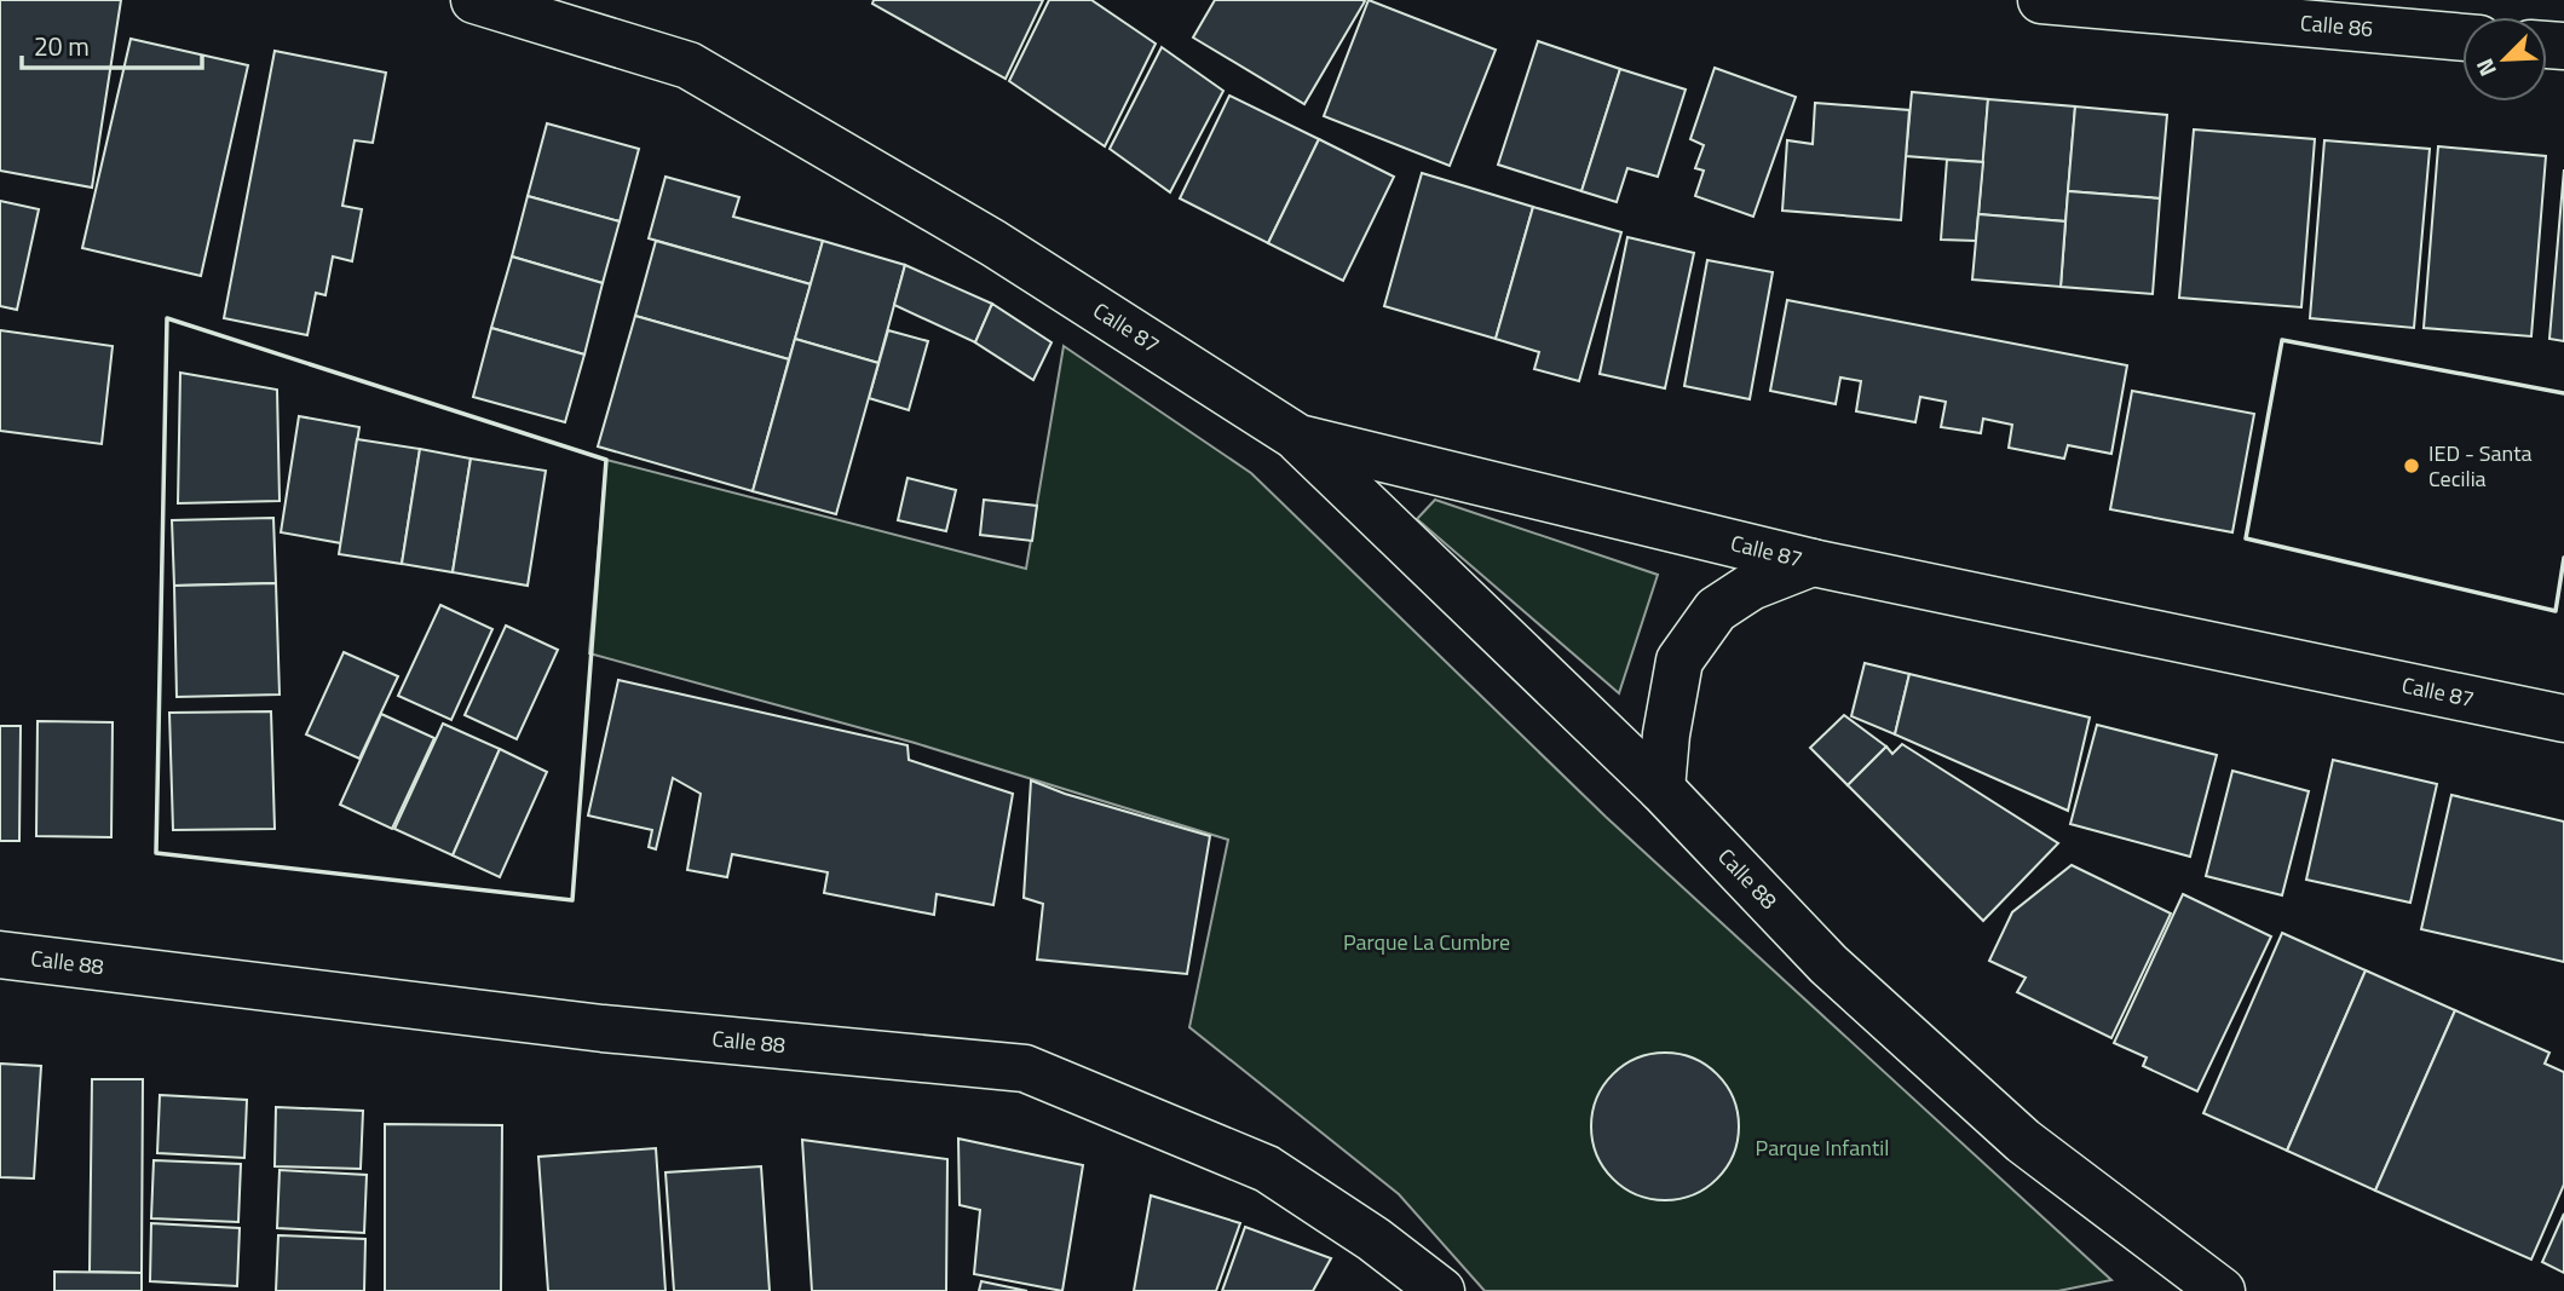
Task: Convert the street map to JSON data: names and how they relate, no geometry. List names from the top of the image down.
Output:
{
  "streets": {
    "street": ["Calle 86", "Calle 87", "Calle 88"]
  },
  "crossings": [
    ["Calle 87", "Calle 88"]
  ],
  "parks": ["Parque La Cumbre", "Parque Infantil"],
  "places": ["IED - Santa Cecilia"],
  "scale_bar": "20 m",
  "north": "bottom left"
}
